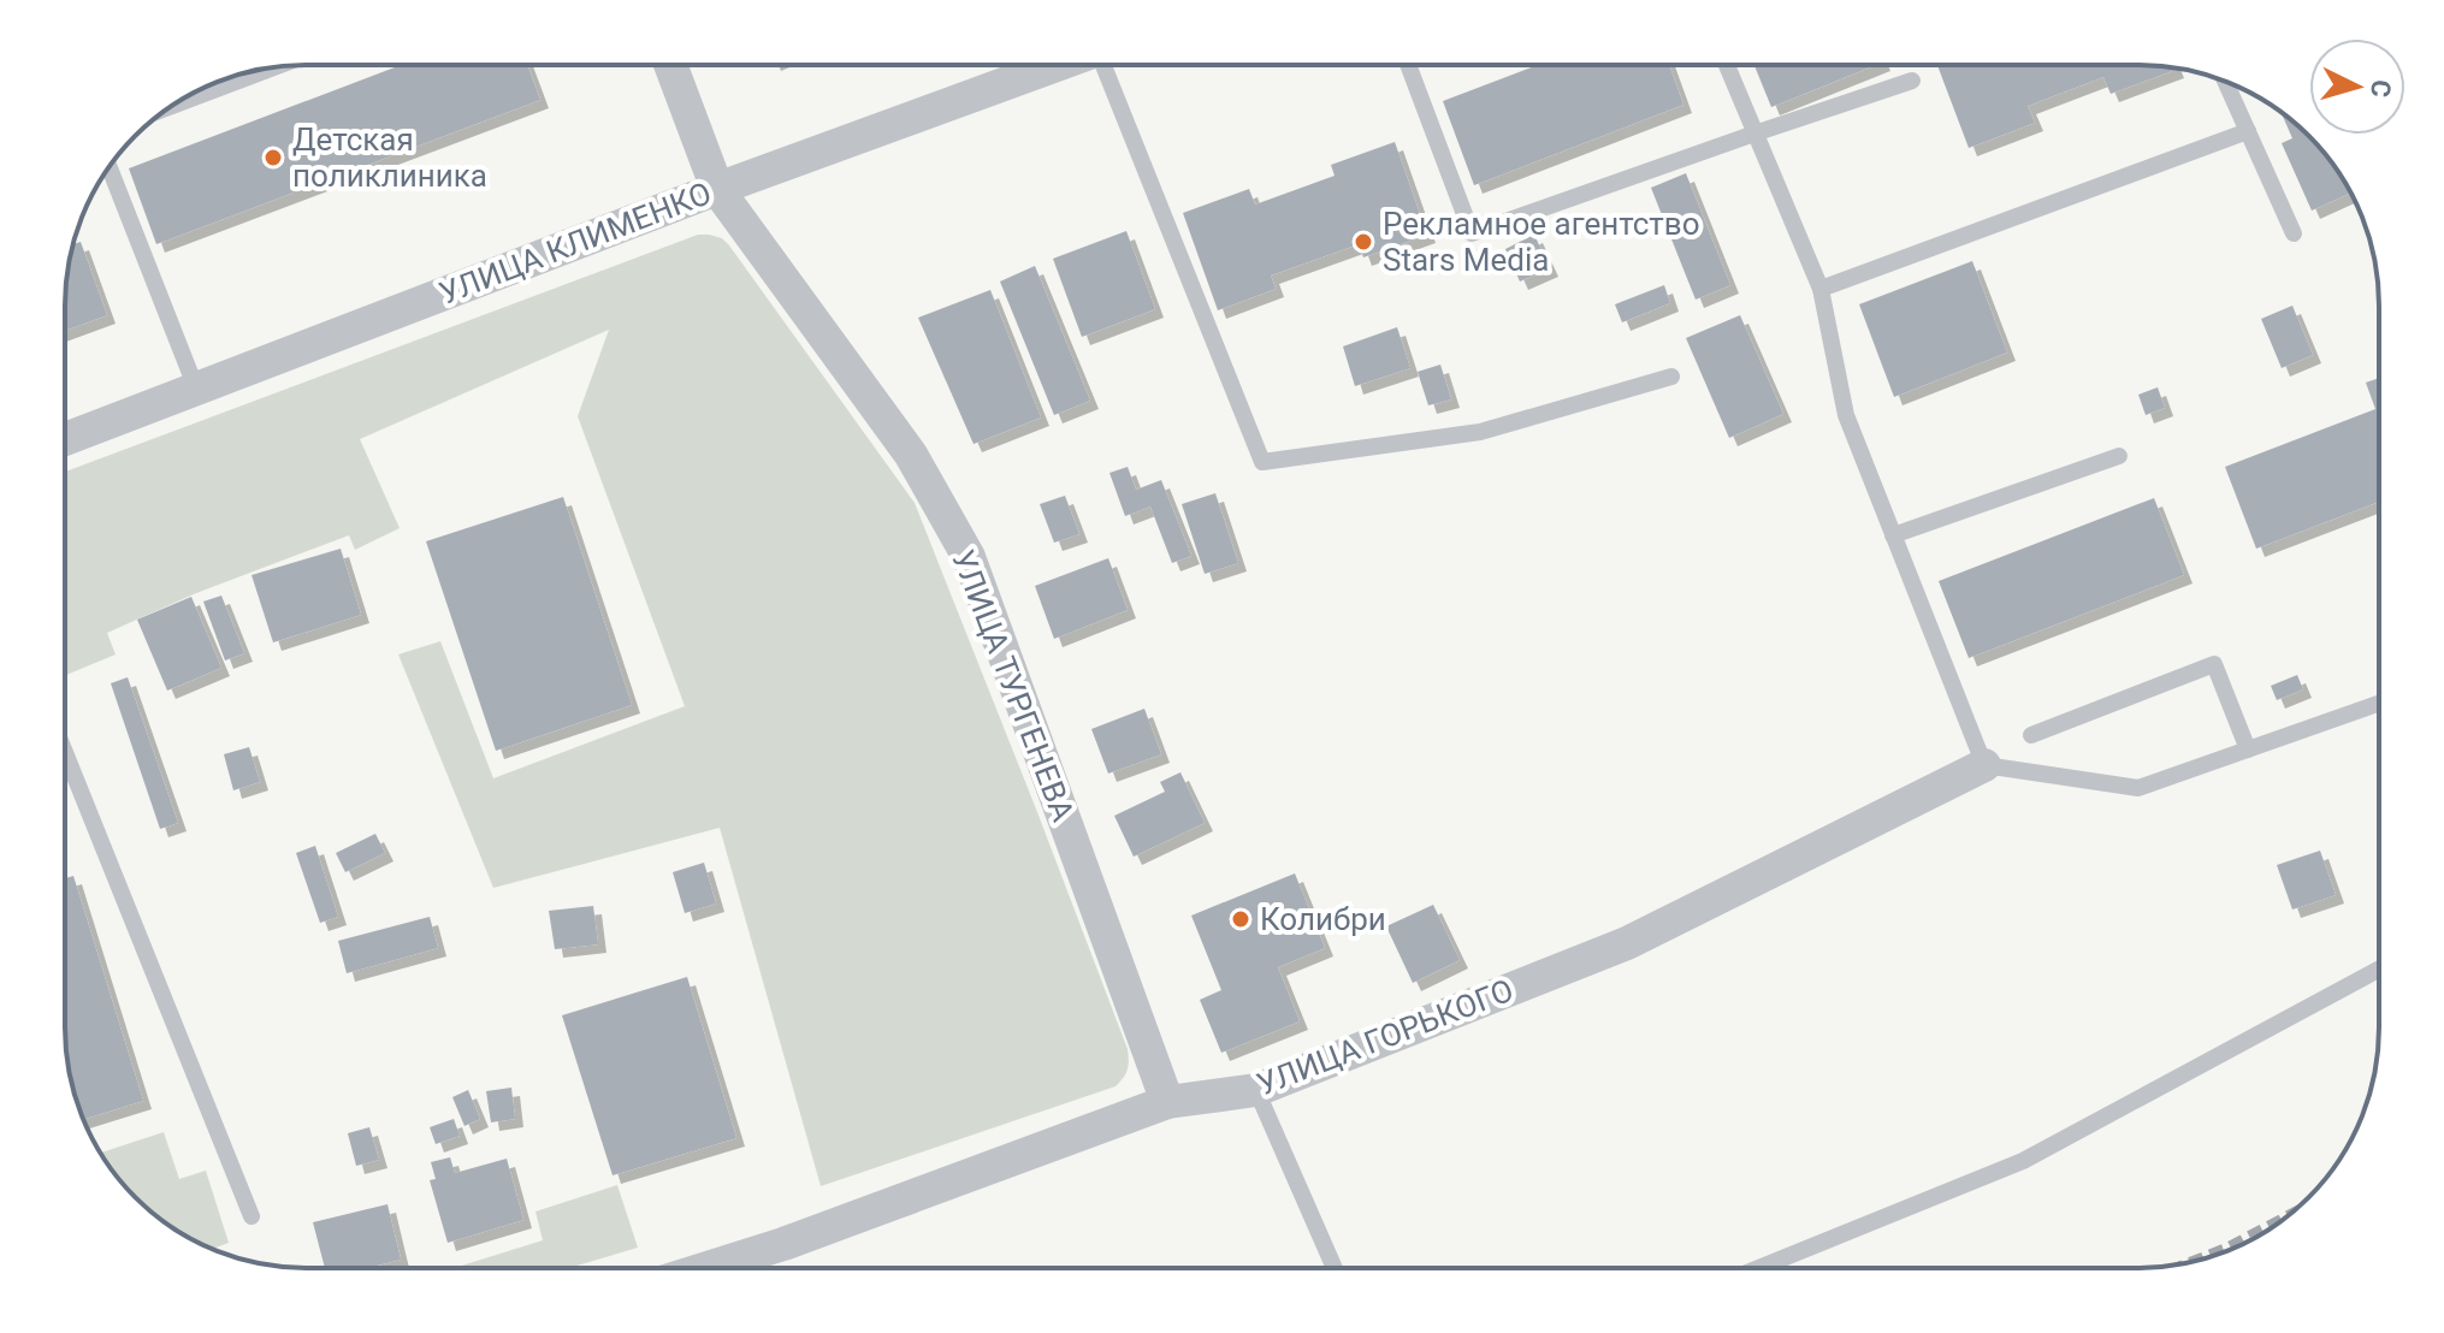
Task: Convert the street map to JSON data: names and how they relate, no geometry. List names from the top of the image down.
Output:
{
  "streets": {
    "street": ["УЛИЦА КЛИМЕНКО", "УЛИЦА ТУРГЕНЕВА", "УЛИЦА ГОРЬКОГО"]
  },
  "crossings": [
    ["УЛИЦА КЛИМЕНКО", "УЛИЦА ТУРГЕНЕВА"],
    ["УЛИЦА ТУРГЕНЕВА", "УЛИЦА ГОРЬКОГО"]
  ],
  "places": ["Детская поликлиника", "Рекламное агентство Stars Media", "Колибри"],
  "north": "right"
}
